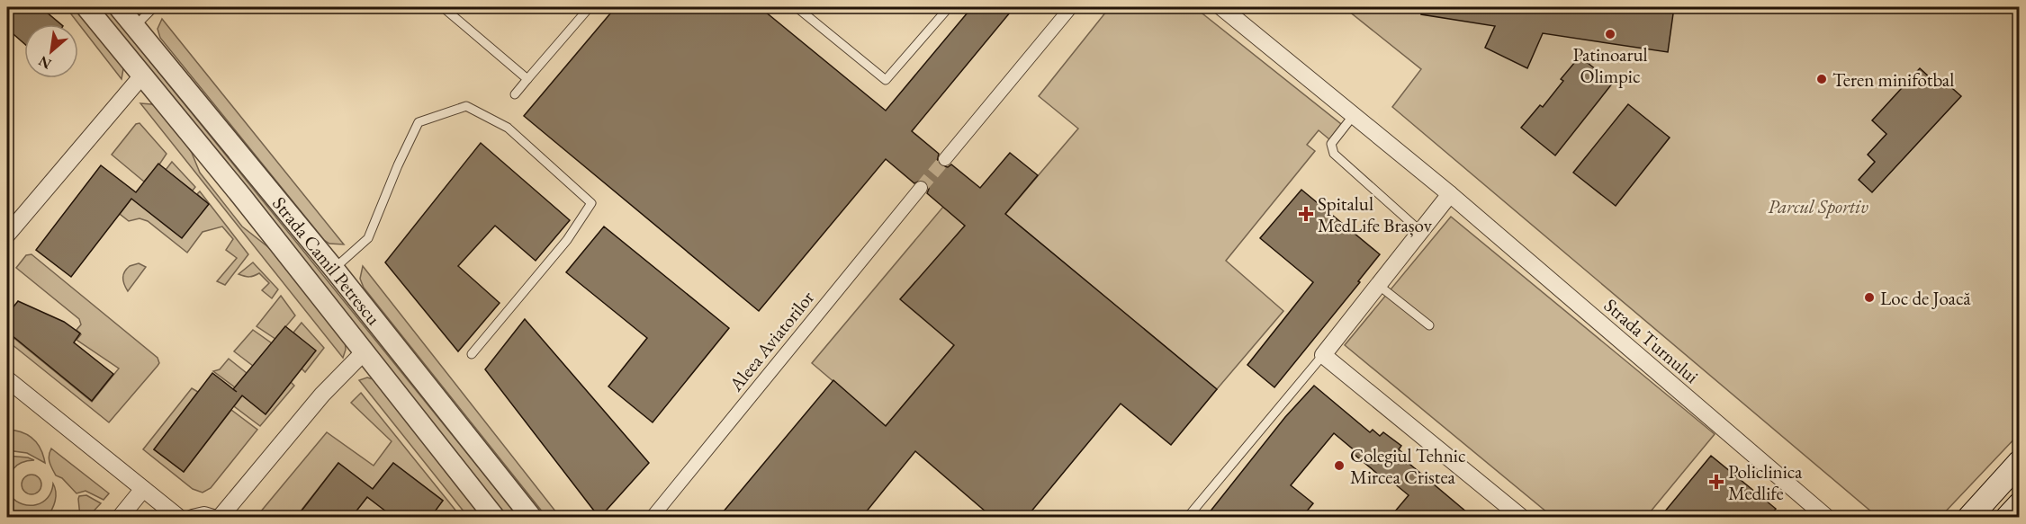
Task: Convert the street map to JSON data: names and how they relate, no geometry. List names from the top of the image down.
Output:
{
  "streets": {
    "street": ["Strada Camil Petrescu", "Aleea Aviatorilor", "Strada Turnului"]
  },
  "parks": ["Parcul Sportiv"],
  "places": {
    "other": [
      "Patinoarul Olimpic",
      "Teren minifotbal",
      "Loc de Joacă",
      "Colegiul Tehnic Mircea Cristea"
    ],
    "health": ["Spitalul MedLife Brașov", "Policlinica Medlife"]
  },
  "north": "bottom left"
}
